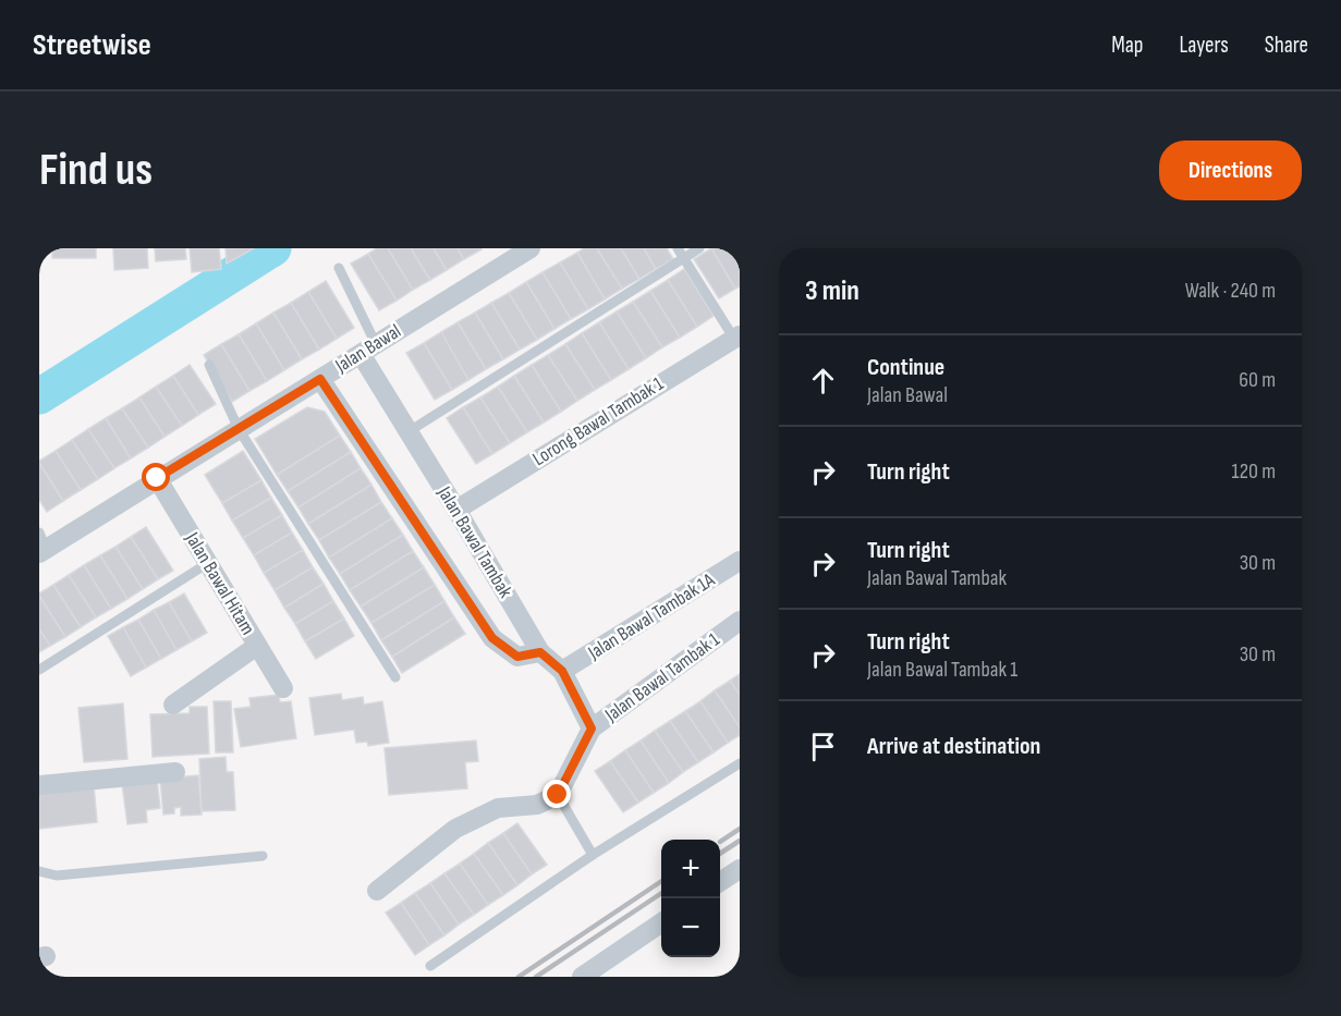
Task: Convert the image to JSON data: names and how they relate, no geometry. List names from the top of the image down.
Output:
{
  "streets": {
    "street": [
      "Jalan Bawal",
      "Lorong Bawal Tambak 1",
      "Jalan Bawal Tambak",
      "Jalan Bawal Hitam",
      "Jalan Bawal Tambak 1A",
      "Jalan Bawal Tambak 1"
    ]
  },
  "crossings": [
    ["Jalan Bawal", "Jalan Bawal Tambak"],
    ["Jalan Bawal", "Jalan Bawal Hitam"],
    ["Lorong Bawal Tambak 1", "Jalan Bawal Tambak"],
    ["Jalan Bawal Tambak", "Jalan Bawal Tambak 1A"],
    ["Jalan Bawal Tambak", "Jalan Bawal Tambak 1"]
  ],
  "page": {
    "header": "Streetwise",
    "nav": ["Map", "Layers", "Share"],
    "buttons": "Directions",
    "title": "Find us",
    "heading": ["3 min", "Walk · 240 m"],
    "list": [
      ["Continue", "Jalan Bawal", "60 m"],
      ["Turn right", "120 m"],
      ["Turn right", "Jalan Bawal Tambak", "30 m"],
      ["Turn right", "Jalan Bawal Tambak 1", "30 m"],
      "Arrive at destination"
    ],
    "map_buttons": ["+", "−"]
  }
}
